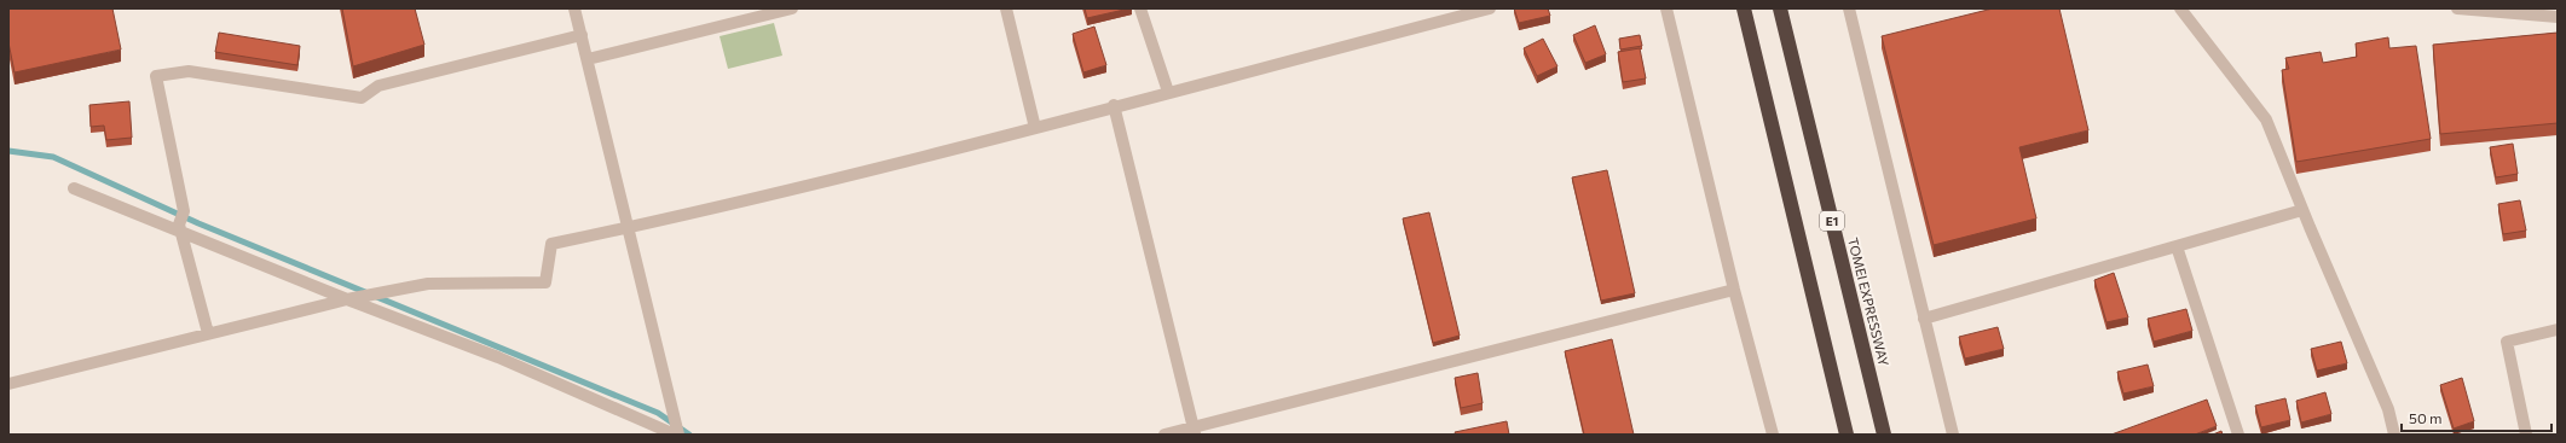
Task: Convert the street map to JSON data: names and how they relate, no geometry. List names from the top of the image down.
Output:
{
  "streets": {
    "highway": ["E1", "TOMEI EXPRESSWAY"]
  },
  "scale_bar": "50 m"
}
